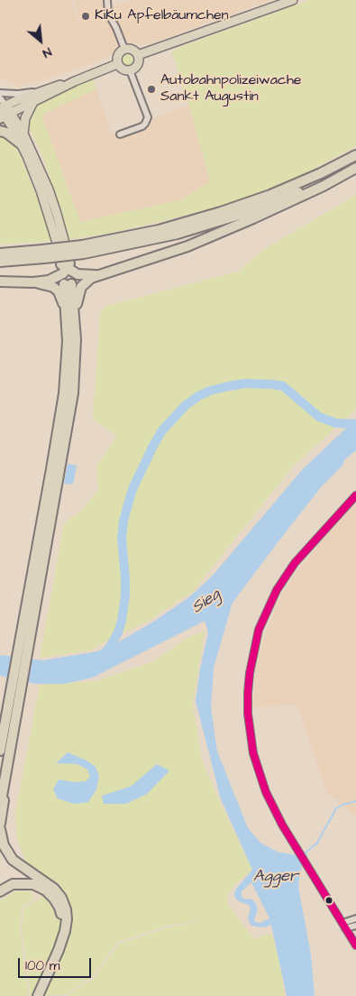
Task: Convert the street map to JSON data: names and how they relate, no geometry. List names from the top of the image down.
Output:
{
  "water": ["Sieg", "Agger"],
  "places": ["KiKu Apfelbäumchen", "Autobahnpolizeiwache Sankt Augustin"],
  "scale_bar": "100 m",
  "north": "bottom right"
}
